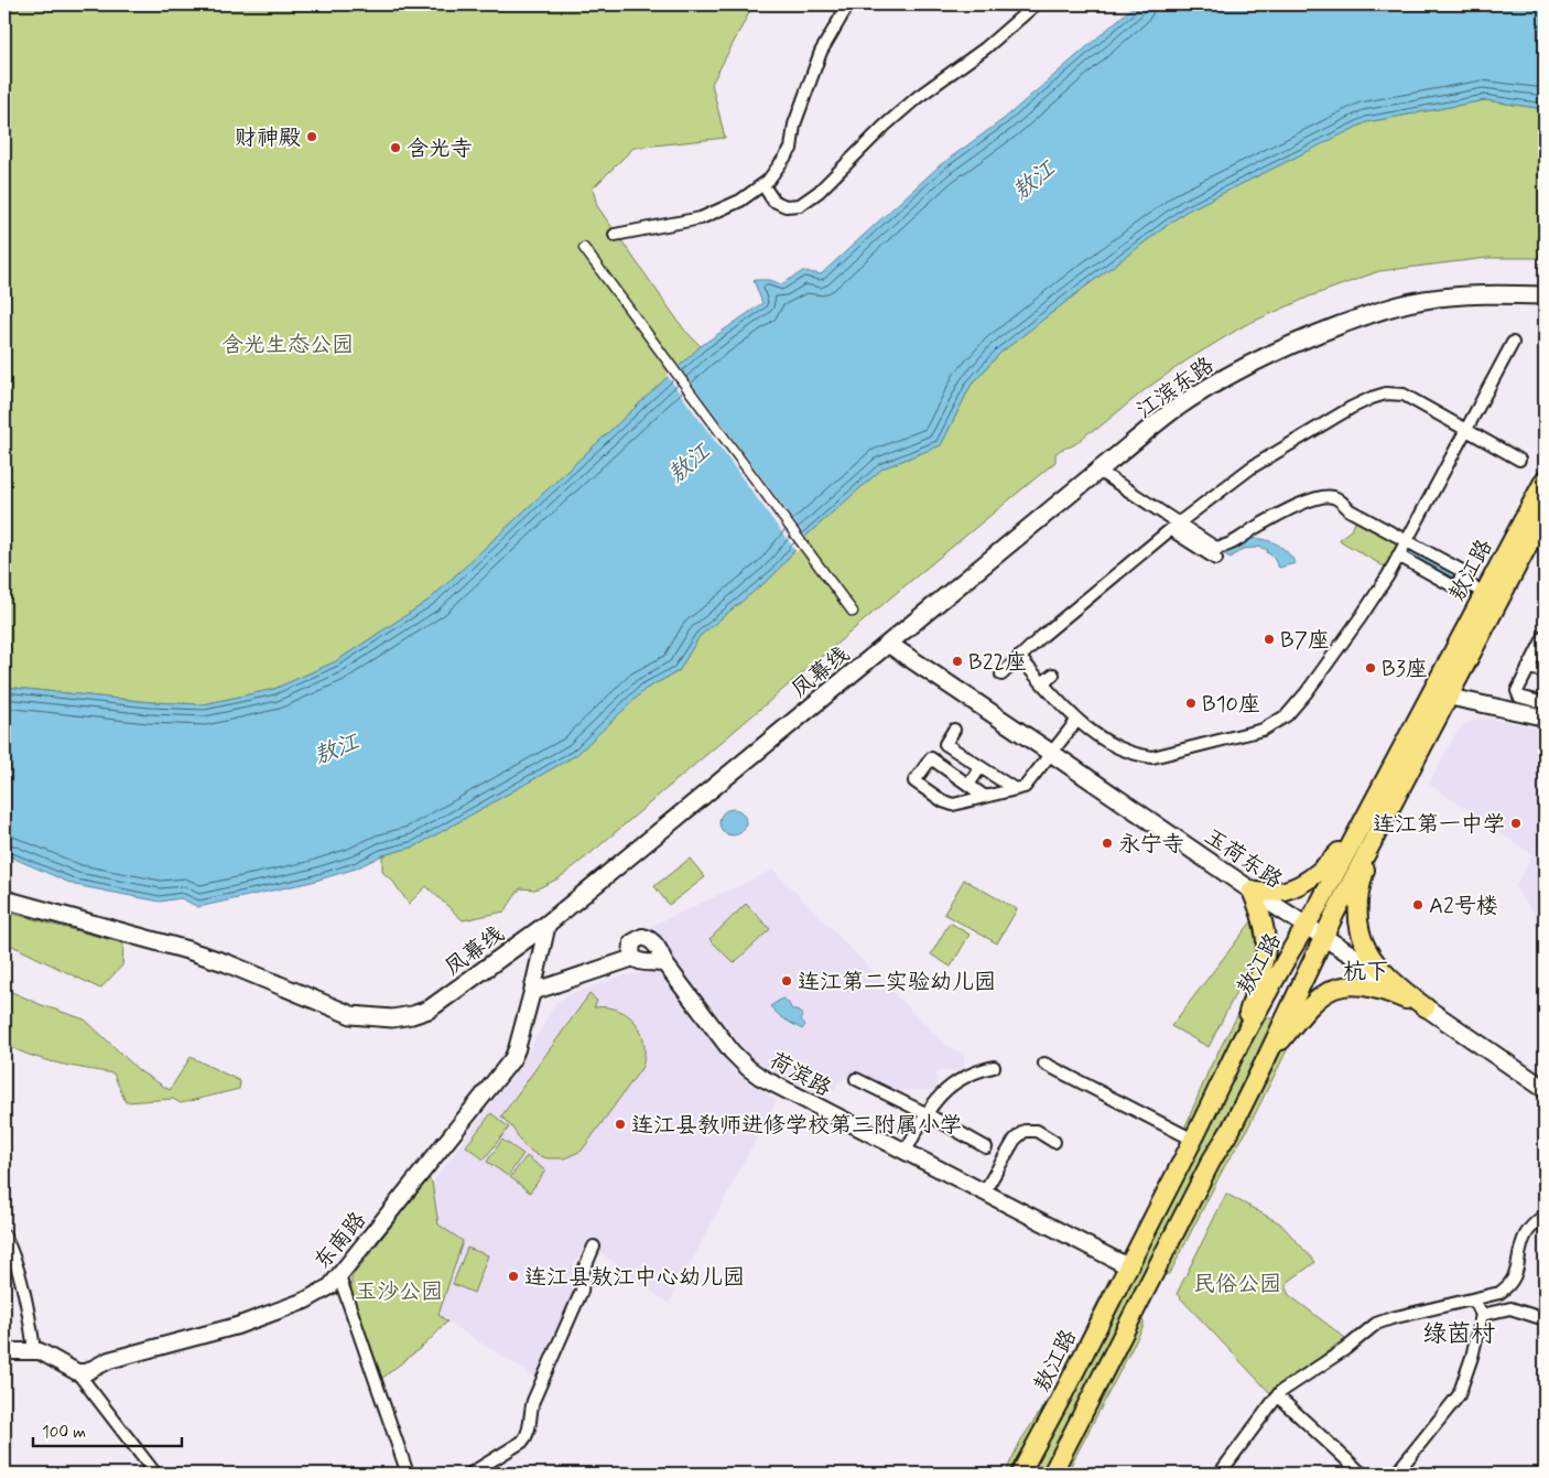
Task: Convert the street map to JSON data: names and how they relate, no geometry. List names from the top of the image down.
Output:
{
  "streets": {
    "main road": [
      "江滨东路",
      "敖江路",
      "凤幕线",
      "玉荷东路"
    ],
    "street": ["荷滨路", "东南路"]
  },
  "crossings": [
    ["江滨东路", "凤幕线"],
    ["江滨东路", "玉荷东路"],
    ["敖江路", "玉荷东路"],
    ["敖江路", "荷滨路"],
    ["凤幕线", "玉荷东路"],
    ["凤幕线", "东南路"]
  ],
  "districts": ["杭下", "绿茵村"],
  "water": ["敖江"],
  "parks": ["含光生态公园", "民俗公园", "玉沙公园"],
  "places": [
    "财神殿",
    "含光寺",
    "B7座",
    "B22座",
    "B3座",
    "B10座",
    "连江第一中学",
    "永宁寺",
    "A2号楼",
    "连江第二实验幼儿园",
    "连江县教师进修学校第三附属小学",
    "连江县敖江中心幼儿园"
  ],
  "scale_bar": "100 m"
}
